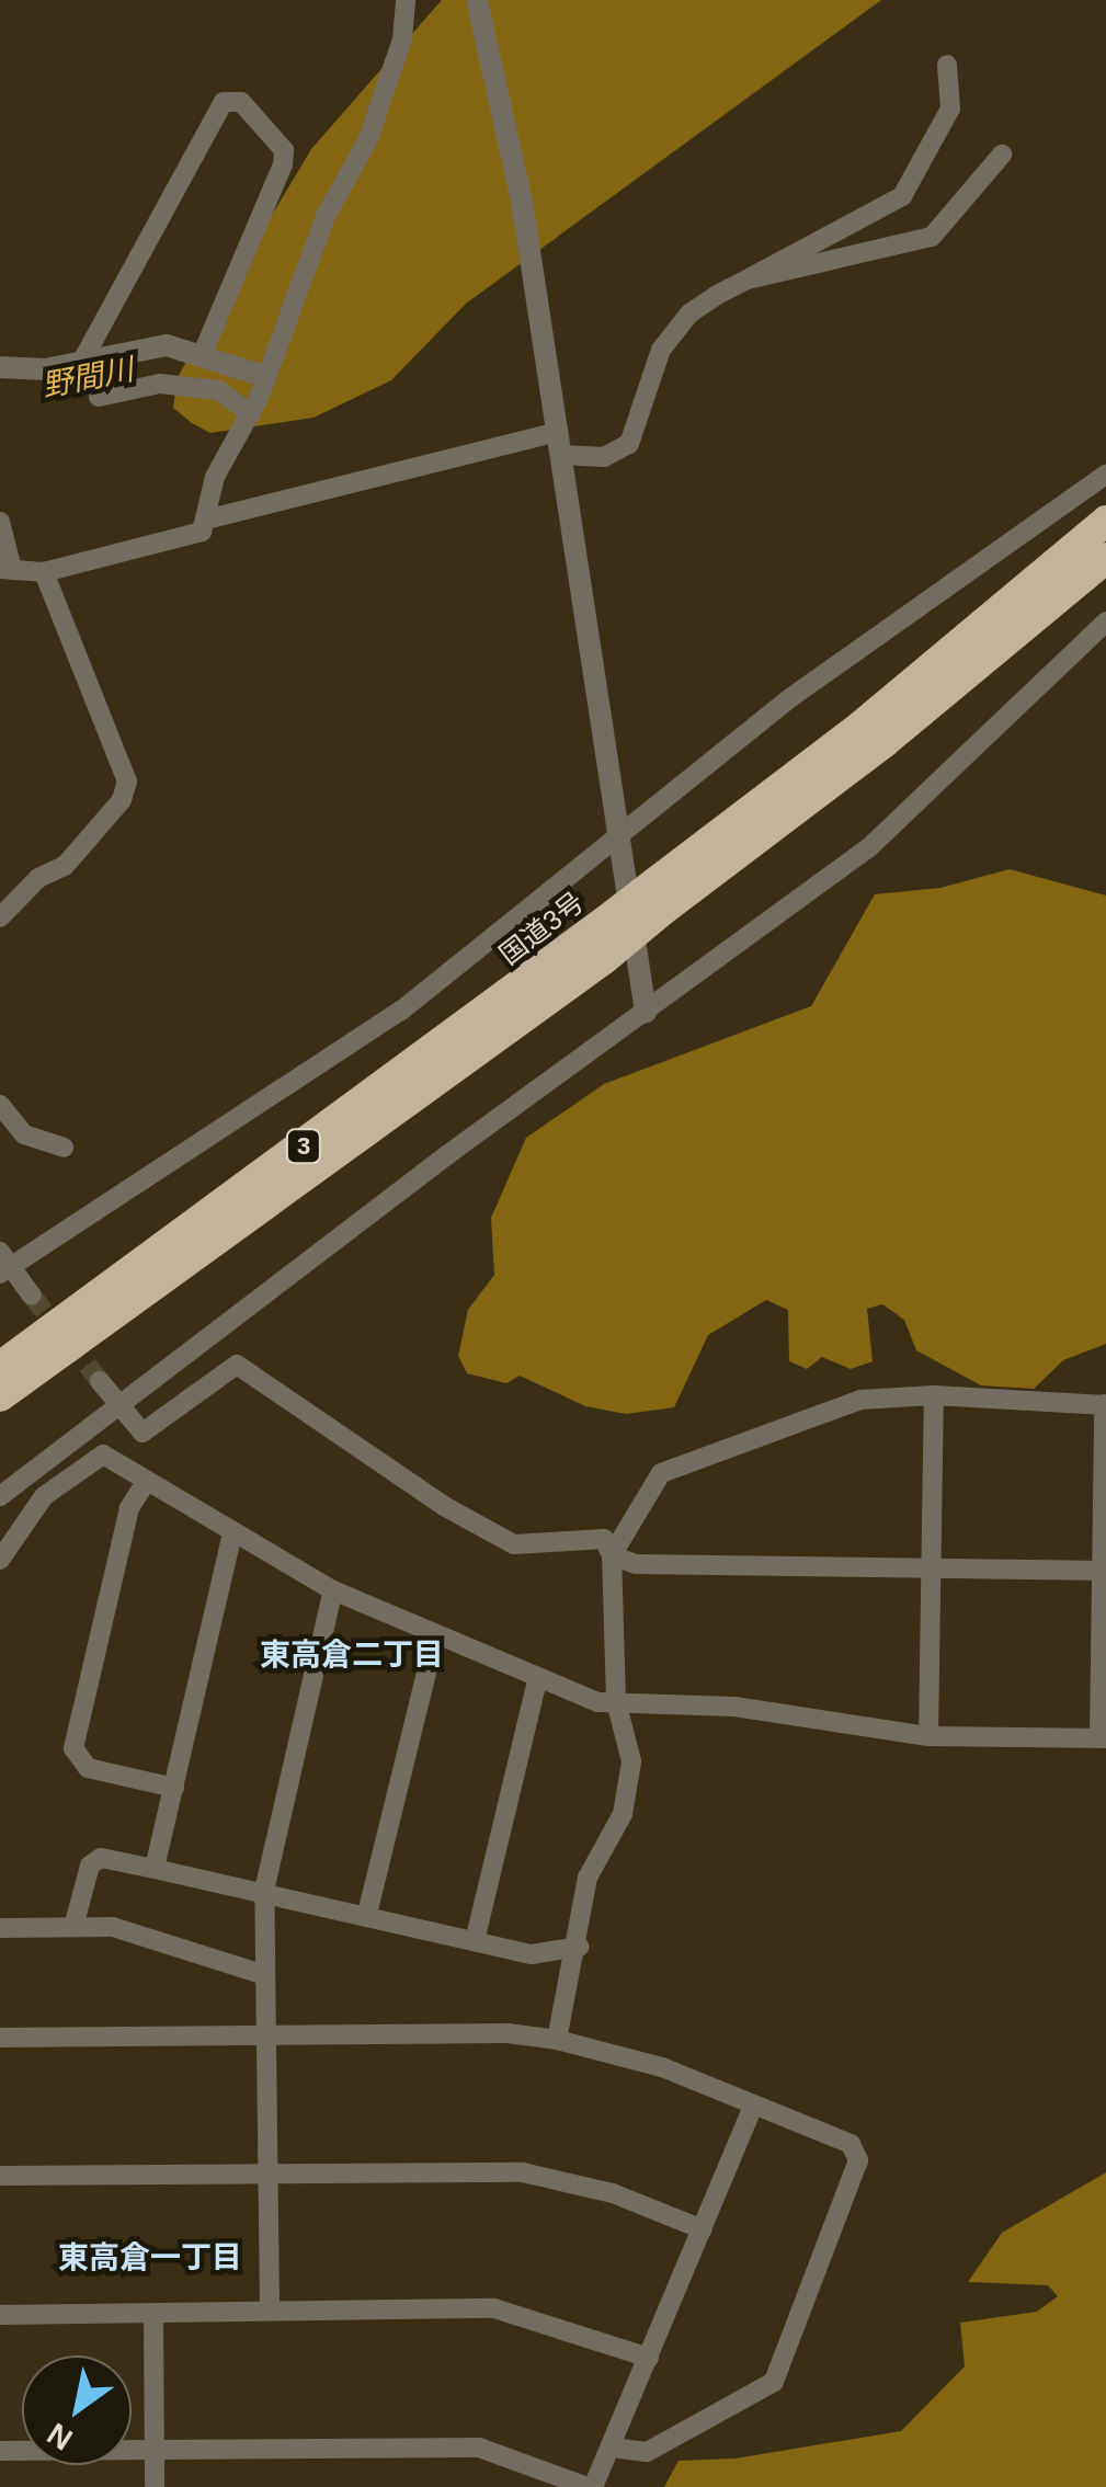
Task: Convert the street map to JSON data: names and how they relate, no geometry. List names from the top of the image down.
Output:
{
  "streets": {
    "highway": ["国道3号", "3"]
  },
  "districts": ["東高倉二丁目", "東高倉一丁目"],
  "water": ["野間川"],
  "north": "bottom left"
}
